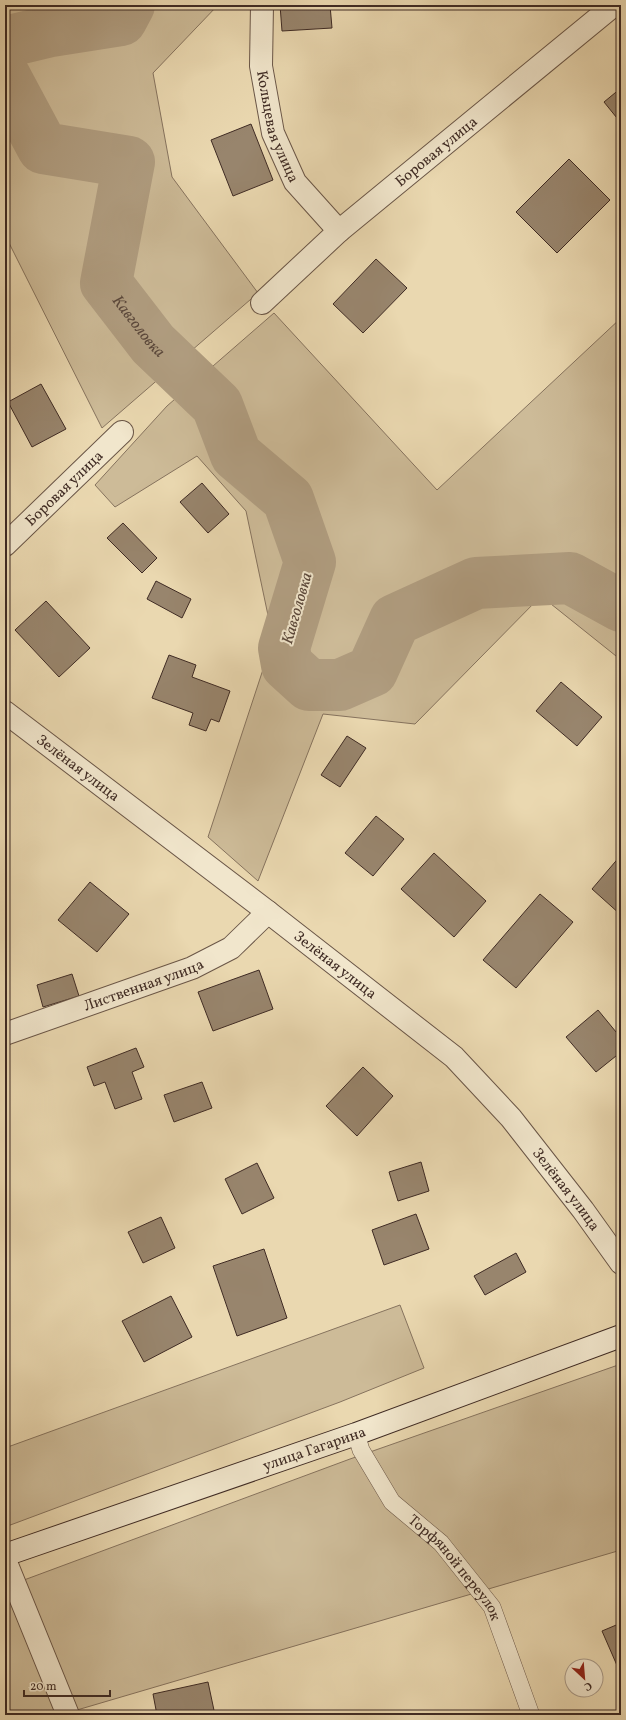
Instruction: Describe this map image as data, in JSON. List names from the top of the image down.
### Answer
{
  "streets": {
    "street": [
      "Кольцевая улица",
      "Боровая улица",
      "Зелёная улица",
      "Лиственная улица",
      "улица Гагарина"
    ],
    "lane": ["Торфяной переулок"]
  },
  "crossings": [
    ["Кольцевая улица", "Боровая улица"],
    ["Зелёная улица", "Лиственная улица"],
    ["улица Гагарина", "Торфяной переулок"]
  ],
  "water": ["Кавголовка"],
  "scale_bar": "20 m",
  "north": "bottom right"
}
